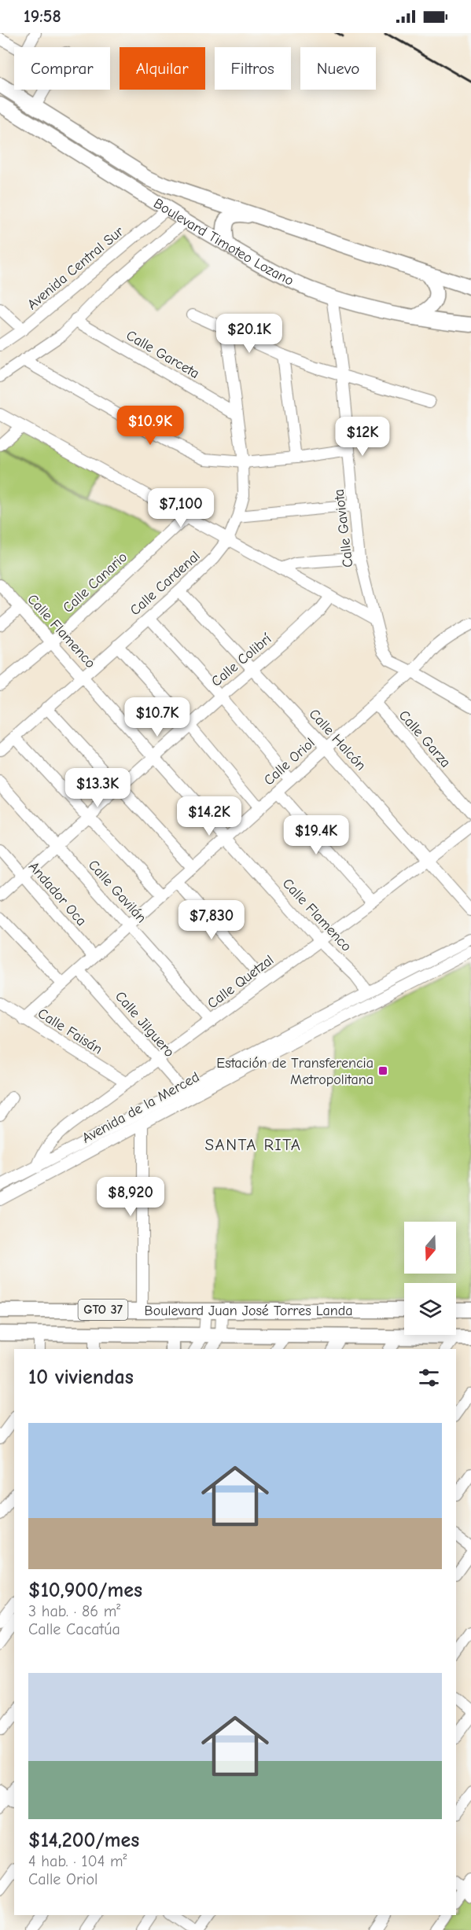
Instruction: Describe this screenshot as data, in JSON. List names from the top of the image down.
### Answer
{
  "streets": {
    "main road": ["Boulevard Timoteo Lozano", "GTO 37", "Boulevard Juan José Torres Landa"],
    "street": [
      "Avenida Central Sur",
      "Calle Garceta",
      "Calle Gaviota",
      "Calle Canario",
      "Calle Cardenal",
      "Calle Flamenco",
      "Calle Colibrí",
      "Calle Garza",
      "Calle Halcón",
      "Calle Oriol",
      "Calle Gavilán",
      "Andador Oca",
      "Calle Quetzal",
      "Calle Jilguero",
      "Calle Faisán",
      "Avenida de la Merced"
    ]
  },
  "crossings": [
    ["Boulevard Timoteo Lozano", "Avenida Central Sur"],
    ["Boulevard Timoteo Lozano", "Calle Gaviota"],
    ["Calle Garceta", "Calle Cardenal"],
    ["Calle Gaviota", "Calle Oriol"],
    ["Calle Canario", "Calle Flamenco"],
    ["Calle Cardenal", "Calle Flamenco"],
    ["Calle Cardenal", "Calle Halcón"],
    ["Calle Flamenco", "Calle Colibrí"],
    ["Calle Flamenco", "Calle Oriol"],
    ["Calle Flamenco", "Calle Quetzal"],
    ["Calle Flamenco", "Avenida de la Merced"],
    ["Calle Colibrí", "Calle Halcón"],
    ["Calle Colibrí", "Calle Gavilán"],
    ["Calle Colibrí", "Andador Oca"],
    ["Calle Garza", "Calle Oriol"],
    ["Calle Halcón", "Calle Oriol"],
    ["Calle Halcón", "Calle Quetzal"],
    ["Calle Oriol", "Calle Gavilán"],
    ["Calle Oriol", "Andador Oca"],
    ["Calle Oriol", "Calle Jilguero"],
    ["Calle Oriol", "Calle Faisán"],
    ["Calle Gavilán", "Calle Quetzal"],
    ["Calle Quetzal", "Calle Jilguero"],
    ["Calle Quetzal", "Calle Faisán"],
    ["Calle Quetzal", "Avenida de la Merced"],
    ["Calle Jilguero", "Avenida de la Merced"]
  ],
  "districts": ["SANTA RITA"],
  "places": {
    "transit": ["Estación de Transferencia Metropolitana"]
  },
  "north": "bottom",
  "page": {
    "status": "19:58",
    "chip": [
      "Comprar",
      "Alquilar",
      "Filtros",
      "Nuevo"
    ],
    "price": [
      "$20.1K",
      "$10.9K",
      "$12K",
      "$7,100",
      "$10.7K",
      "$13.3K",
      "$14.2K",
      "$19.4K",
      "$7,830",
      "$8,920"
    ],
    "heading": "10 viviendas",
    "list": [
      {
        "name": "$10,900/mes",
        "note": "3 hab. · 86 m² · Calle Cacatúa"
      },
      {
        "name": "$14,200/mes",
        "note": "4 hab. · 104 m² · Calle Oriol"
      }
    ]
  }
}
